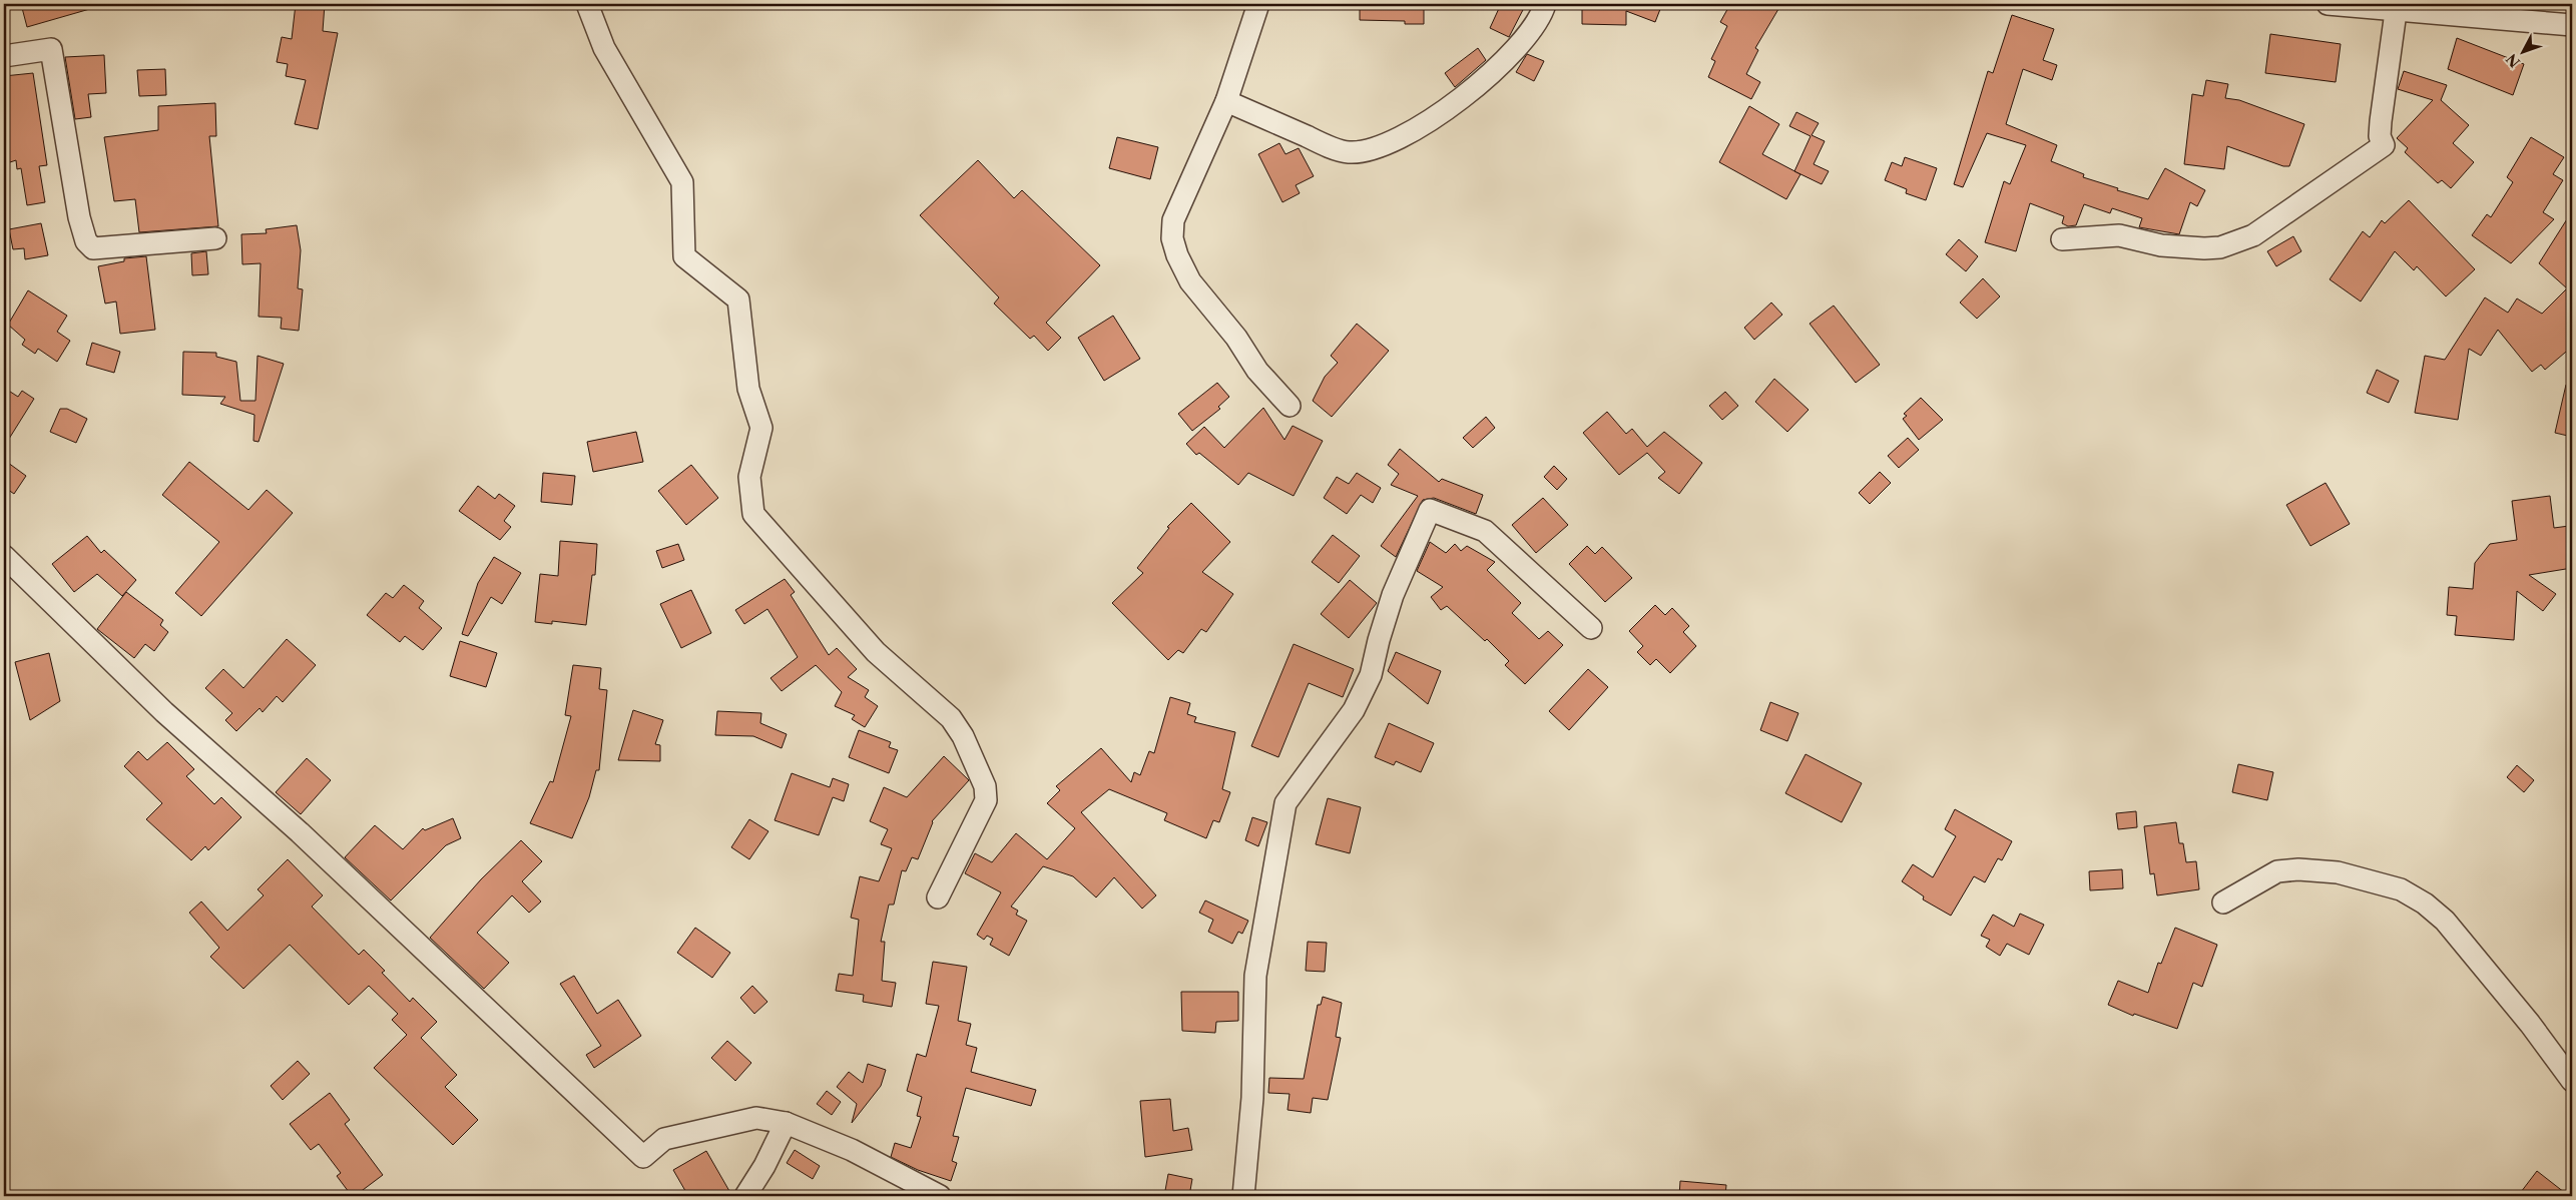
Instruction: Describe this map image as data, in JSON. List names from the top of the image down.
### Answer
{
  "north": "bottom left"
}
